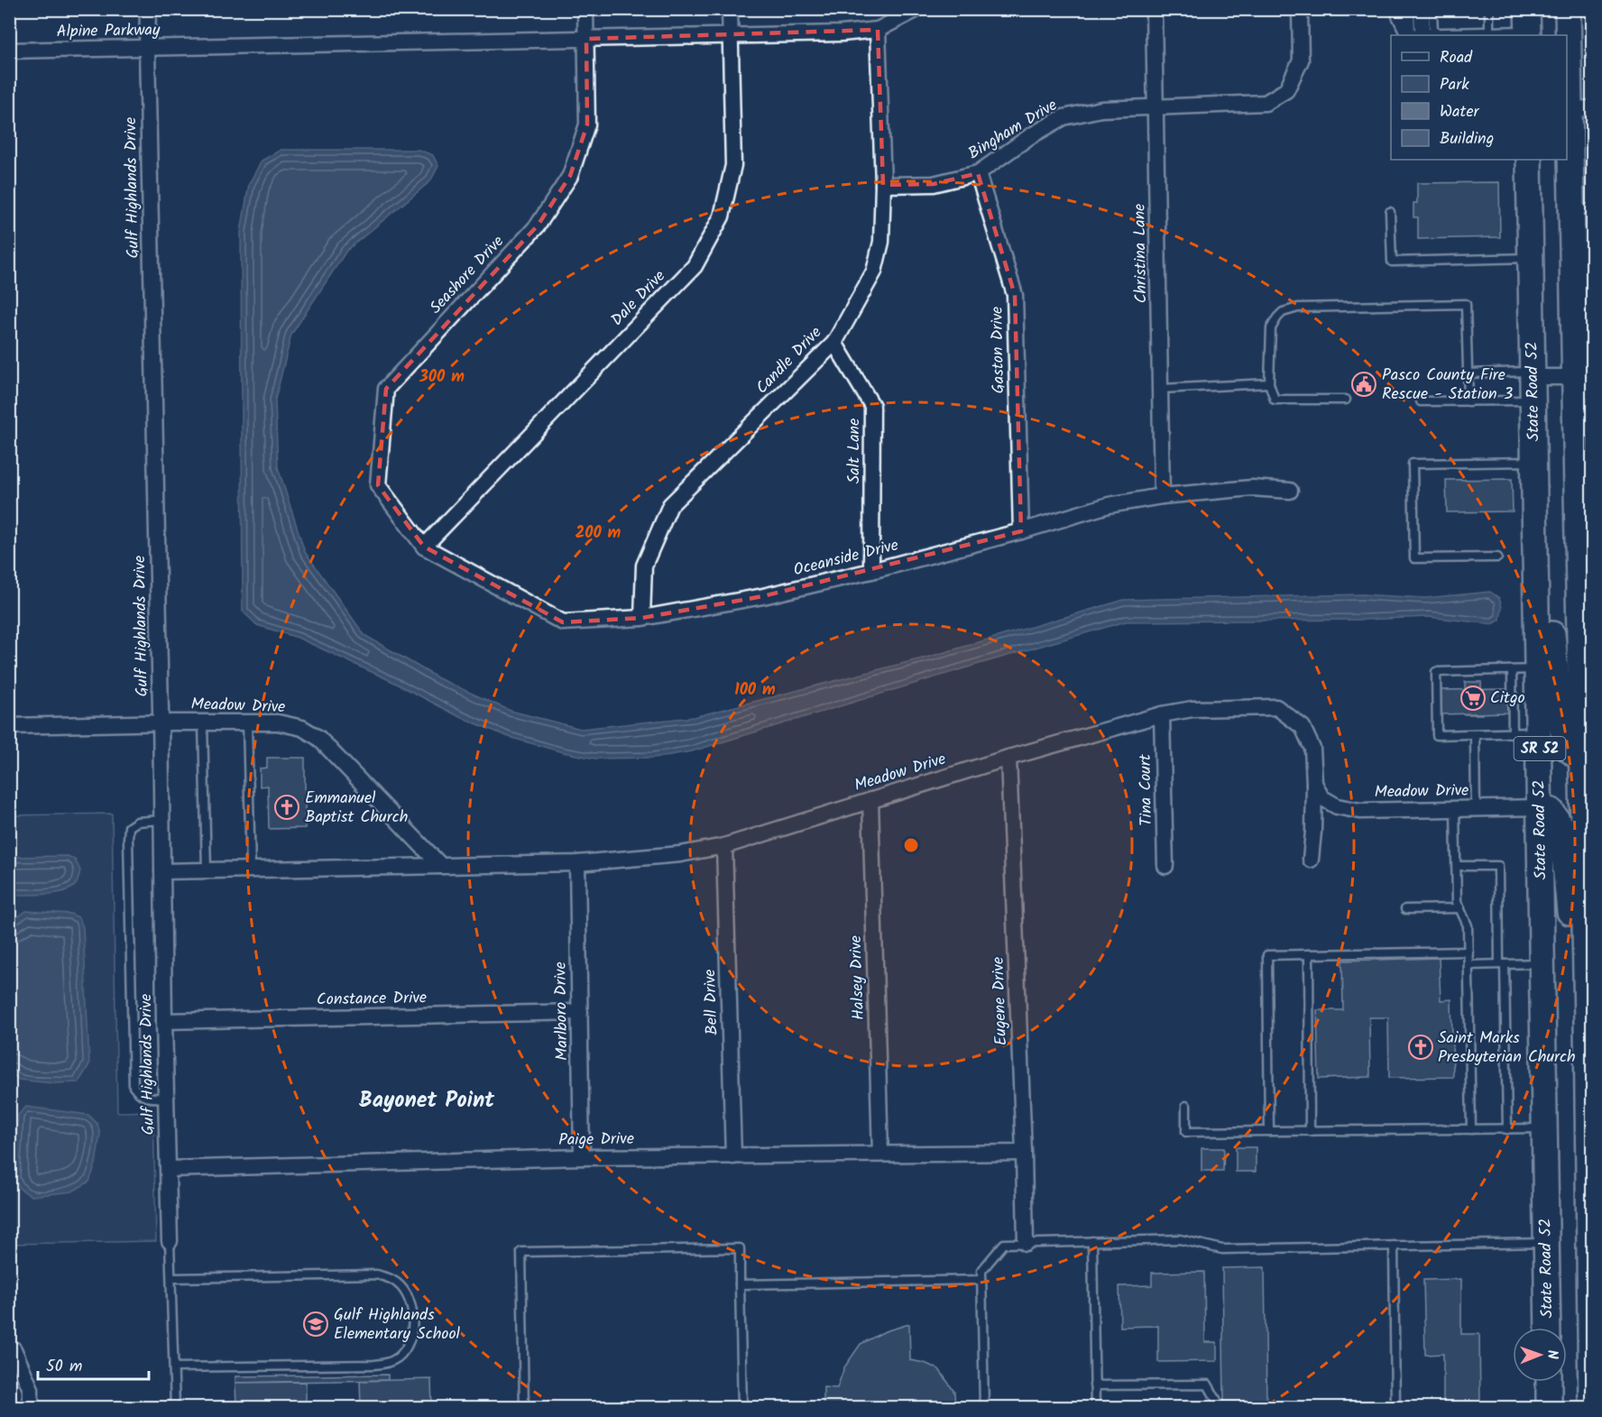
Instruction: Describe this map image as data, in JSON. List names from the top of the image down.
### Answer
{
  "streets": {
    "main road": ["State Road 52", "SR 52"],
    "street": [
      "Alpine Parkway",
      "Bingham Drive",
      "Gulf Highlands Drive",
      "Christina Lane",
      "Seashore Drive",
      "Dale Drive",
      "Gaston Drive",
      "Candle Drive",
      "Salt Lane",
      "Oceanside Drive",
      "Meadow Drive",
      "Tina Court",
      "Halsey Drive",
      "Constance Drive",
      "Eugene Drive",
      "Bell Drive",
      "Marlboro Drive",
      "Paige Drive"
    ]
  },
  "crossings": [
    ["Alpine Parkway", "Gulf Highlands Drive"],
    ["Alpine Parkway", "Seashore Drive"],
    ["Alpine Parkway", "Dale Drive"],
    ["Alpine Parkway", "Candle Drive"],
    ["Bingham Drive", "Christina Lane"],
    ["Bingham Drive", "Gaston Drive"],
    ["Bingham Drive", "Candle Drive"],
    ["Gulf Highlands Drive", "Meadow Drive"],
    ["Gulf Highlands Drive", "Constance Drive"],
    ["Gulf Highlands Drive", "Paige Drive"],
    ["Christina Lane", "Oceanside Drive"],
    ["Seashore Drive", "Dale Drive"],
    ["Seashore Drive", "Oceanside Drive"],
    ["Dale Drive", "Oceanside Drive"],
    ["Gaston Drive", "Oceanside Drive"],
    ["Candle Drive", "Salt Lane"],
    ["Candle Drive", "Oceanside Drive"],
    ["State Road 52", "Meadow Drive"],
    ["Salt Lane", "Oceanside Drive"],
    ["Meadow Drive", "Tina Court"],
    ["Meadow Drive", "Halsey Drive"],
    ["Meadow Drive", "Eugene Drive"],
    ["Meadow Drive", "Bell Drive"],
    ["Meadow Drive", "Marlboro Drive"],
    ["Halsey Drive", "Paige Drive"],
    ["Constance Drive", "Marlboro Drive"],
    ["Eugene Drive", "Paige Drive"],
    ["Bell Drive", "Paige Drive"],
    ["Marlboro Drive", "Paige Drive"]
  ],
  "districts": ["Bayonet Point"],
  "places": {
    "public building": ["Pasco County Fire Rescue - Station 3"],
    "supermarket": ["Citgo"],
    "church": ["Emmanuel Baptist Church", "Saint Marks Presbyterian Church"],
    "school or university": ["Gulf Highlands Elementary School"]
  },
  "legend": [
    "Road",
    "Park",
    "Water",
    "Building"
  ],
  "scale_bar": "50 m",
  "north": "right",
  "rings": ["300 m", "200 m", "100 m"]
}
